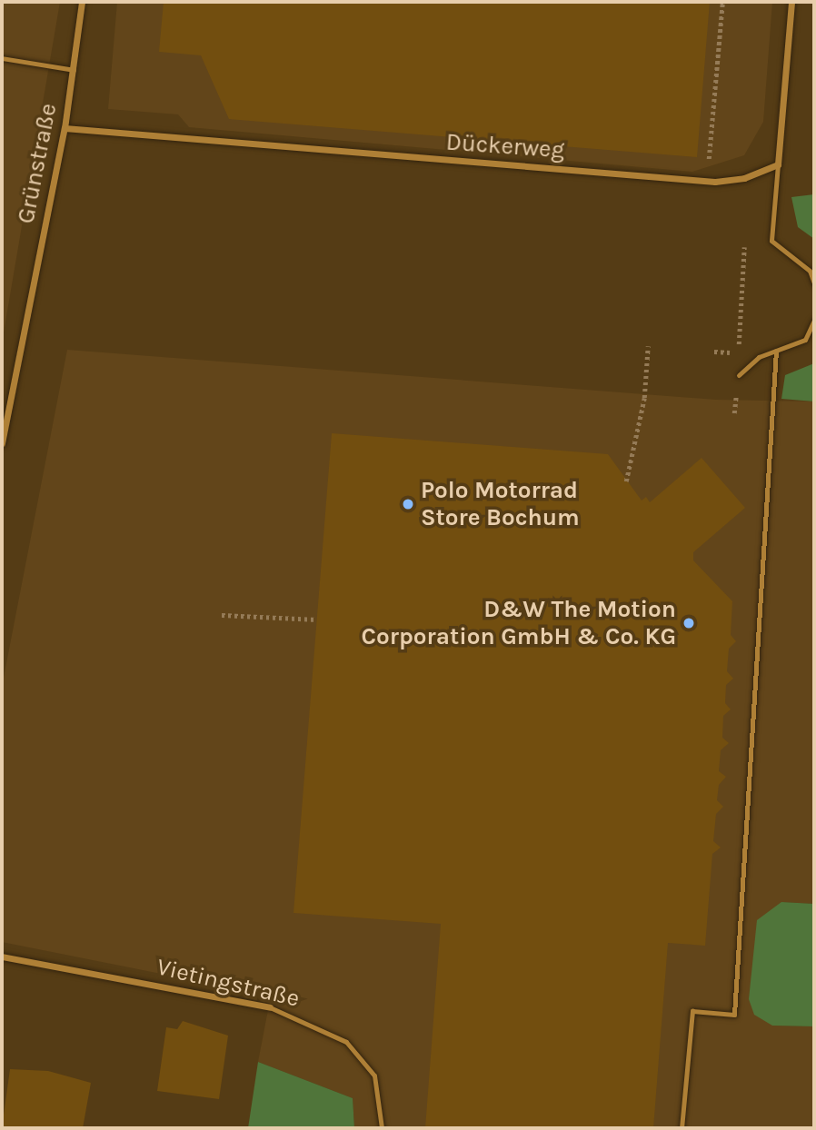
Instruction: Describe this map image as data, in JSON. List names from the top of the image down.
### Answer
{
  "streets": {
    "street": ["Dückerweg", "Grünstraße", "Vietingstraße"]
  },
  "crossings": [
    ["Dückerweg", "Grünstraße"]
  ],
  "places": ["Polo Motorrad Store Bochum", "D&W The Motion Corporation GmbH & Co. KG"]
}
